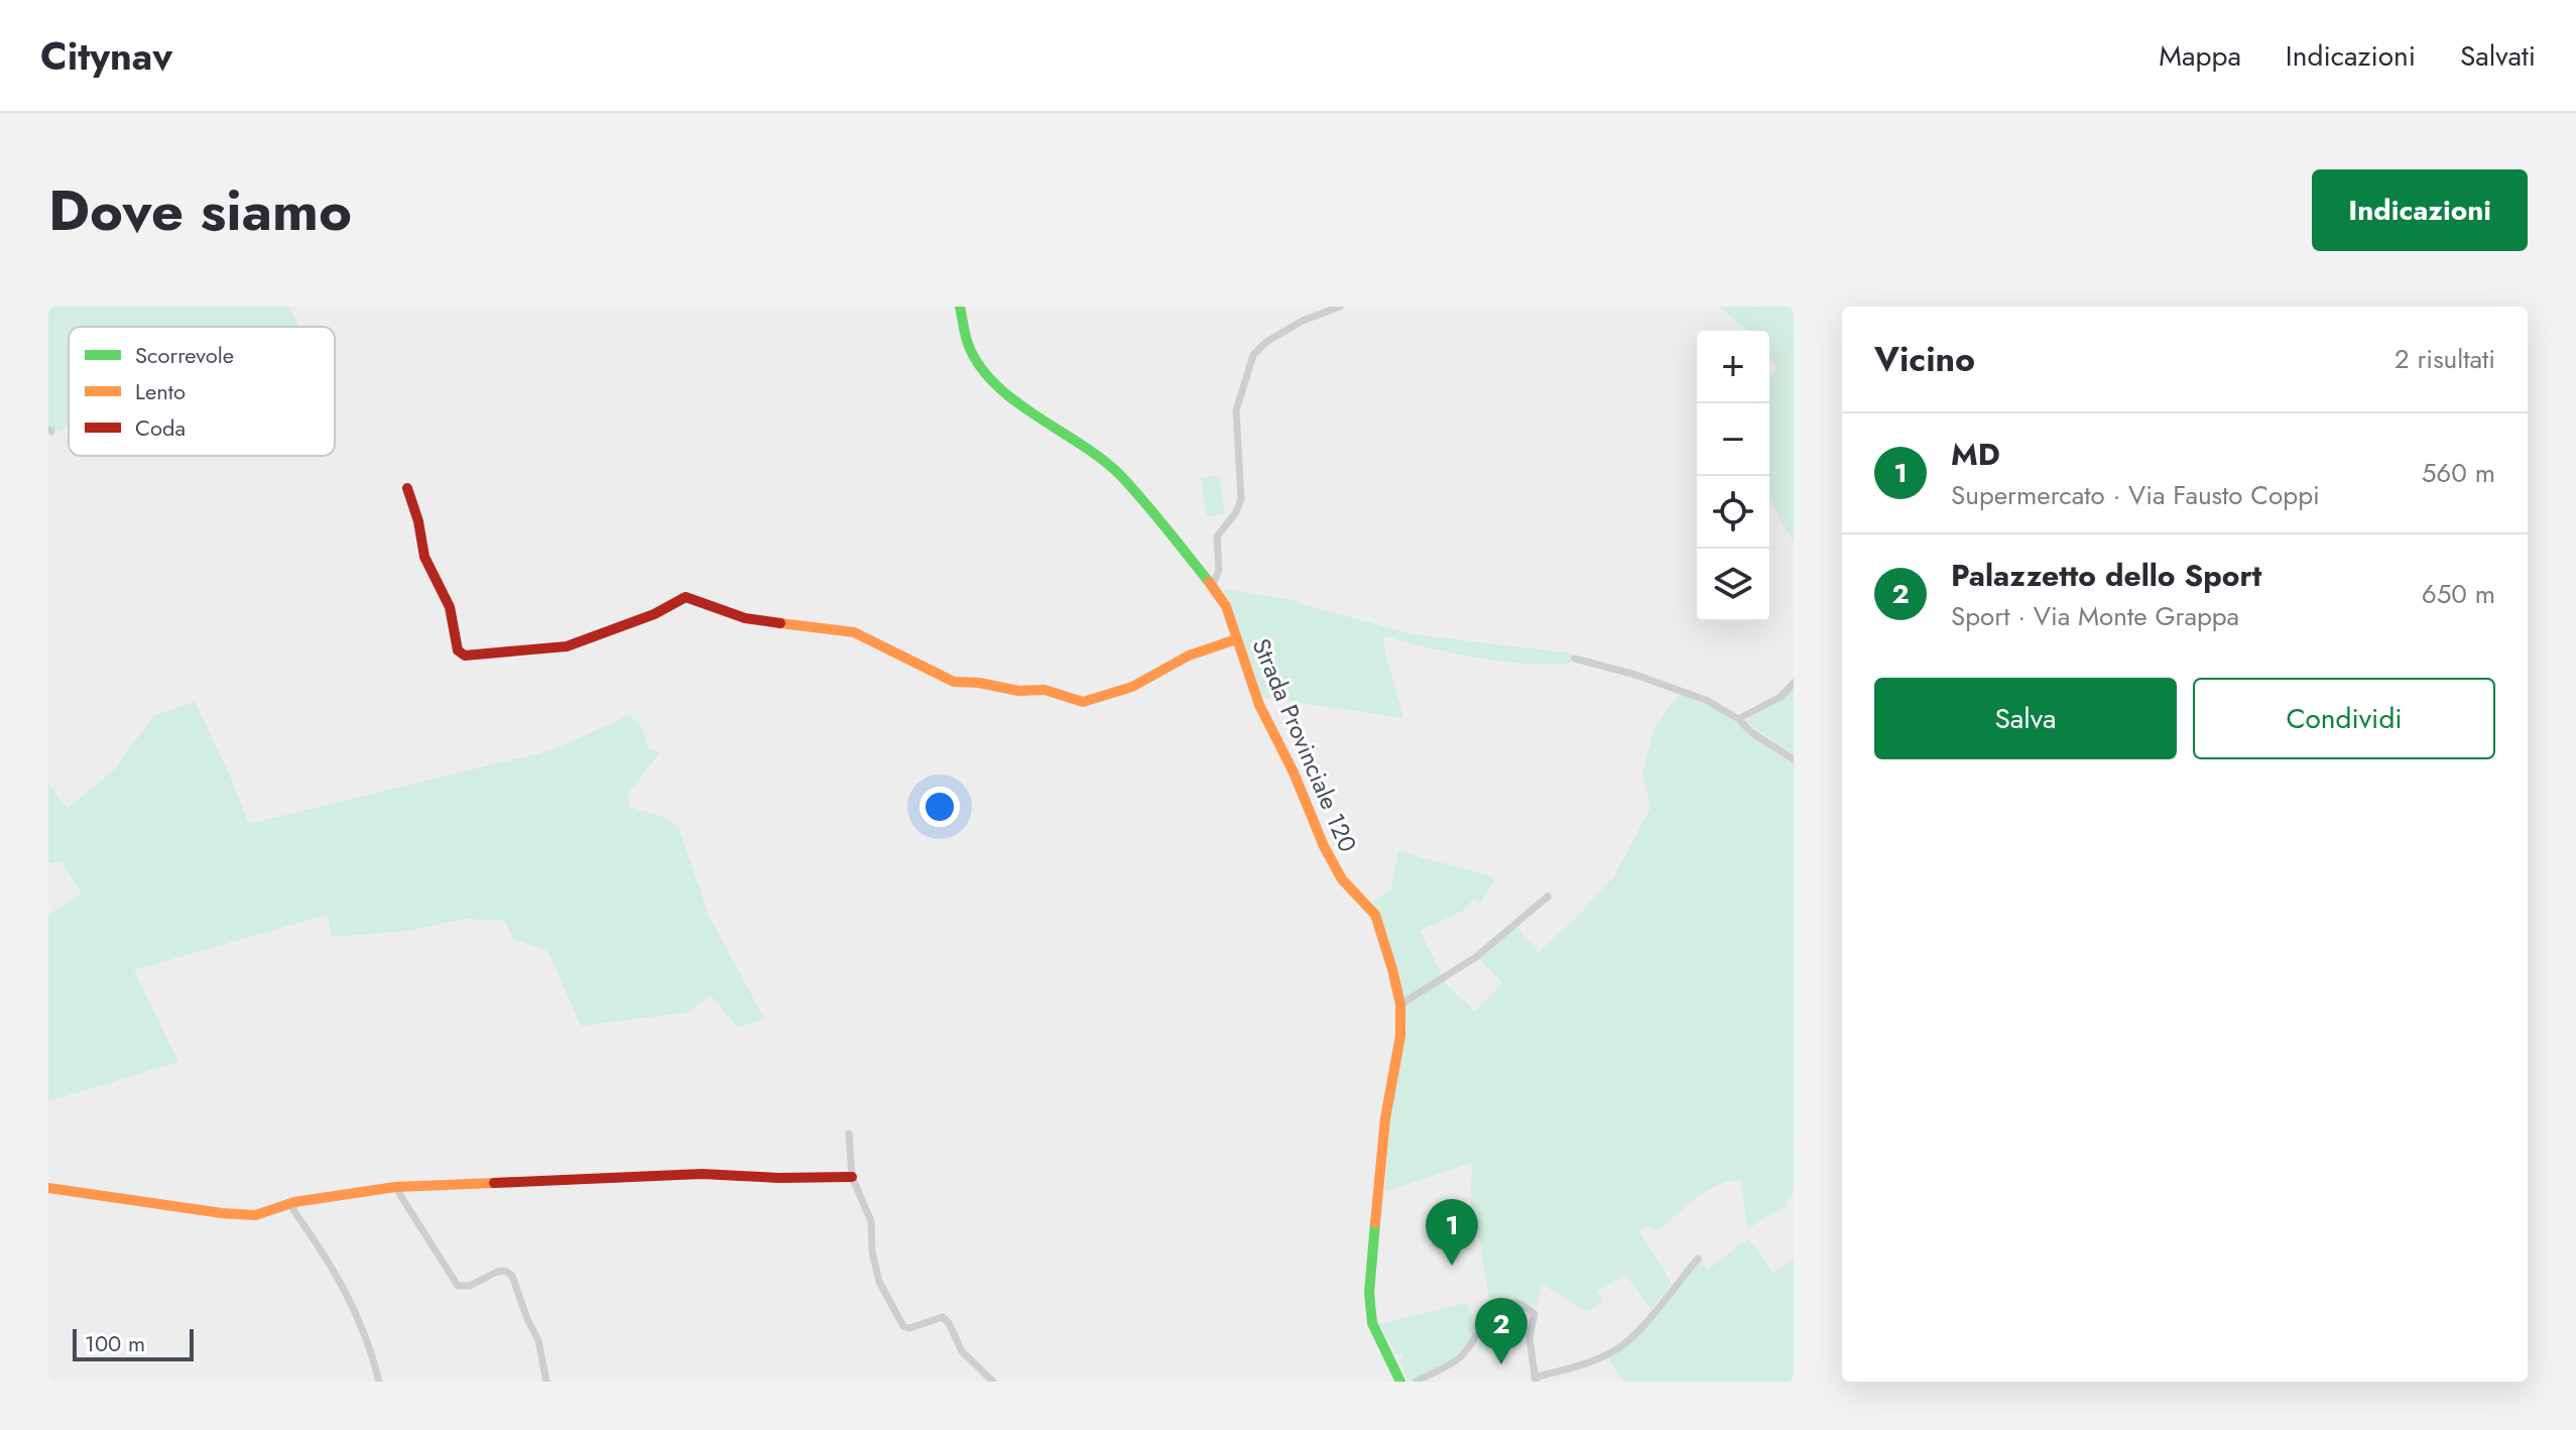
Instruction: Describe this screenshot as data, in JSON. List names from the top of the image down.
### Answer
{
  "streets": {
    "street": ["Strada Provinciale 120"]
  },
  "legend": ["Scorrevole", "Lento", "Coda"],
  "scale_bar": "100 m",
  "page": {
    "header": "Citynav",
    "nav": ["Mappa", "Indicazioni", "Salvati"],
    "title": "Dove siamo",
    "buttons": [
      "Indicazioni",
      ["Salva", "Condividi"]
    ],
    "heading": ["Vicino", "2 risultati"],
    "map_buttons": ["+", "−"],
    "list": [
      {
        "mark": "1",
        "name": "MD",
        "note": "Supermercato · Via Fausto Coppi",
        "value": "560 m"
      },
      {
        "mark": "2",
        "name": "Palazzetto dello Sport",
        "note": "Sport · Via Monte Grappa",
        "value": "650 m"
      }
    ],
    "pins": ["1", "2"],
    "scale": "100 m"
  }
}
